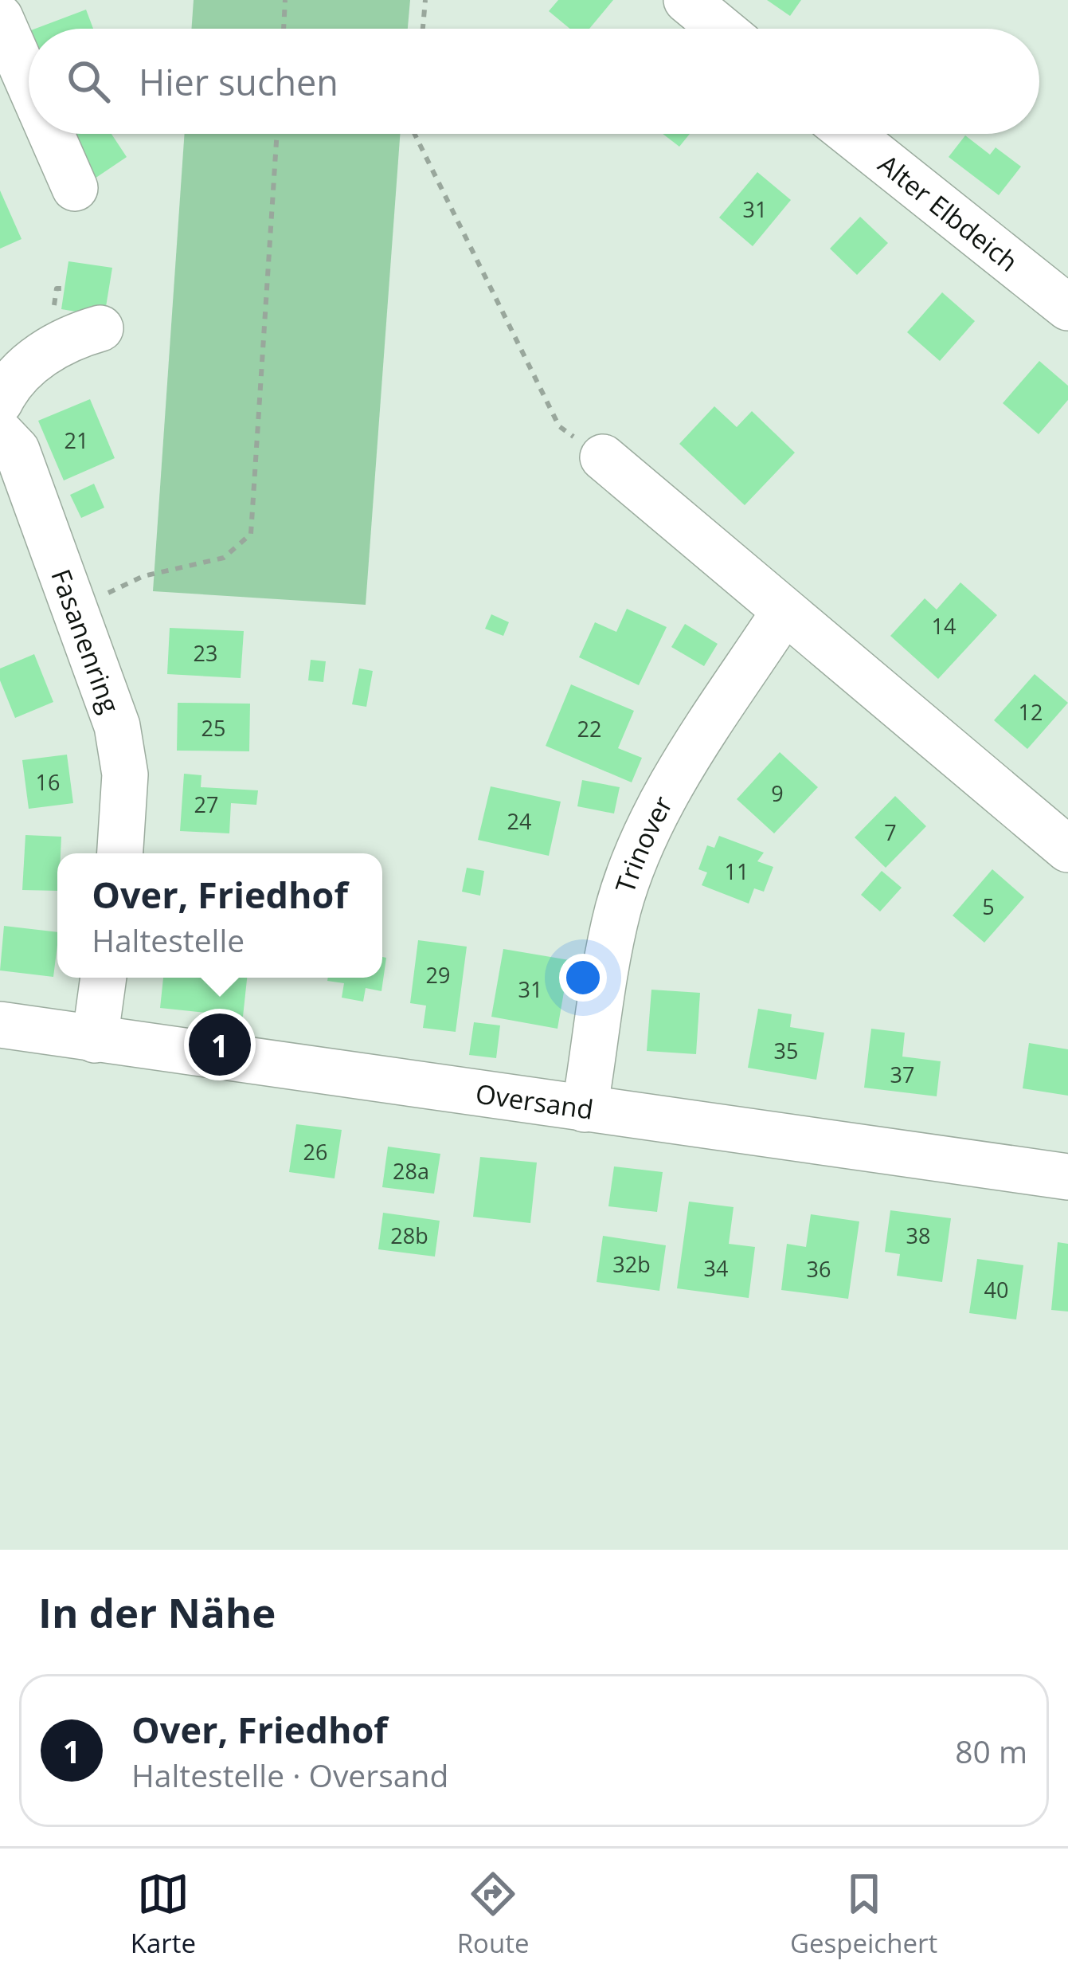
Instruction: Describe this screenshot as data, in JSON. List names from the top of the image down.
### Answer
{
  "streets": {
    "street": [
      "Alter Elbdeich",
      "Fasanenring",
      "Trinover",
      "Oversand"
    ]
  },
  "crossings": [
    ["Trinover", "Oversand"]
  ],
  "house_numbers": [
    "31",
    "21",
    "14",
    "23",
    "12",
    "25",
    "22",
    "16",
    "9",
    "27",
    "24",
    "7",
    "11",
    "5",
    "29",
    "31",
    "35",
    "37",
    "26",
    "28a",
    "28b",
    "38",
    "32b",
    "34",
    "36",
    "40"
  ],
  "page": {
    "search": "Hier suchen",
    "popup": ["Over, Friedhof", "Haltestelle"],
    "pins": "1",
    "heading": "In der Nähe",
    "list": [
      {
        "mark": "1",
        "name": "Over, Friedhof",
        "note": "Haltestelle · Oversand",
        "value": "80 m"
      }
    ],
    "nav": ["Karte", "Route", "Gespeichert"]
  }
}
